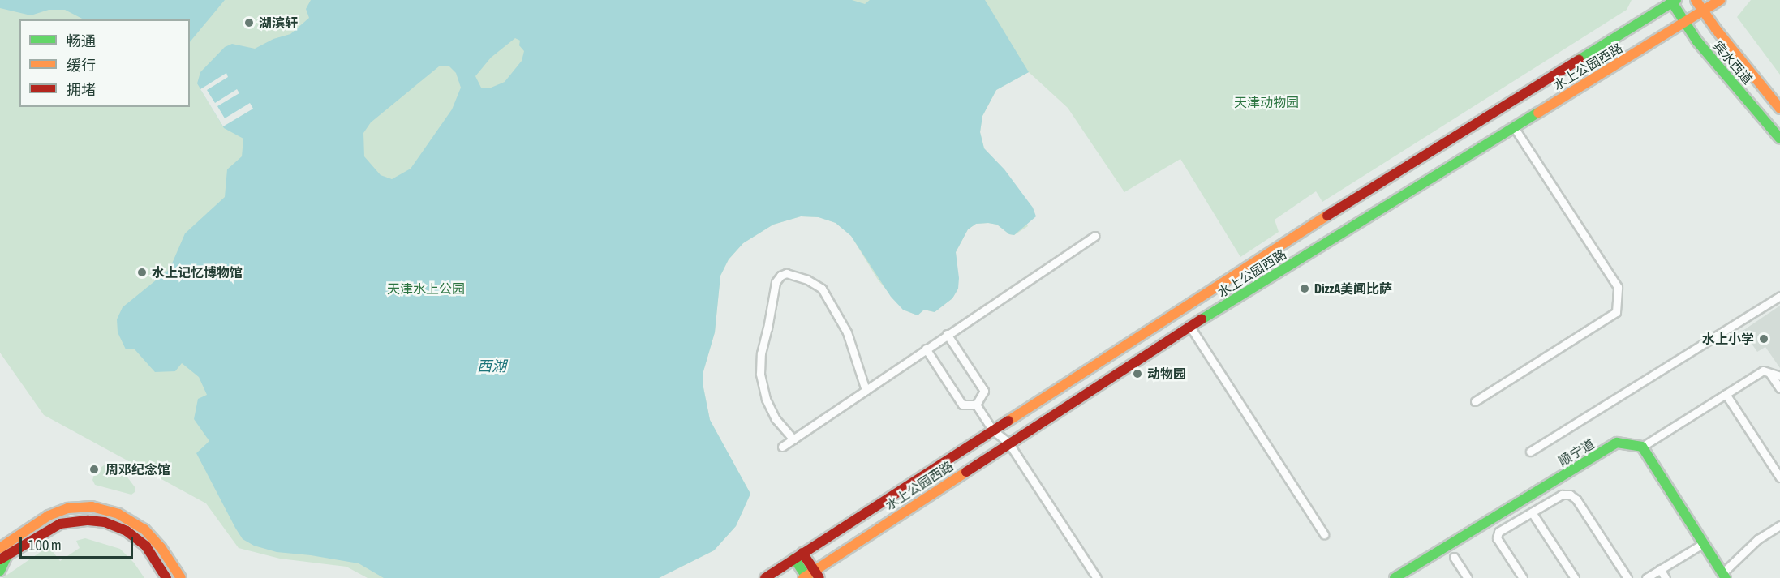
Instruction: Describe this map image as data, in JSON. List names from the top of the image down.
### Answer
{
  "streets": {
    "main road": ["宾水西道", "水上公园西路", "顺宁道"]
  },
  "crossings": [
    ["宾水西道", "水上公园西路"]
  ],
  "water": ["西湖"],
  "parks": ["天津动物园", "天津水上公园"],
  "places": [
    "湖滨轩",
    "水上记忆博物馆",
    "DizzA美闻比萨",
    "水上小学",
    "动物园",
    "周邓纪念馆"
  ],
  "legend": ["畅通", "缓行", "拥堵"],
  "scale_bar": "100 m"
}
